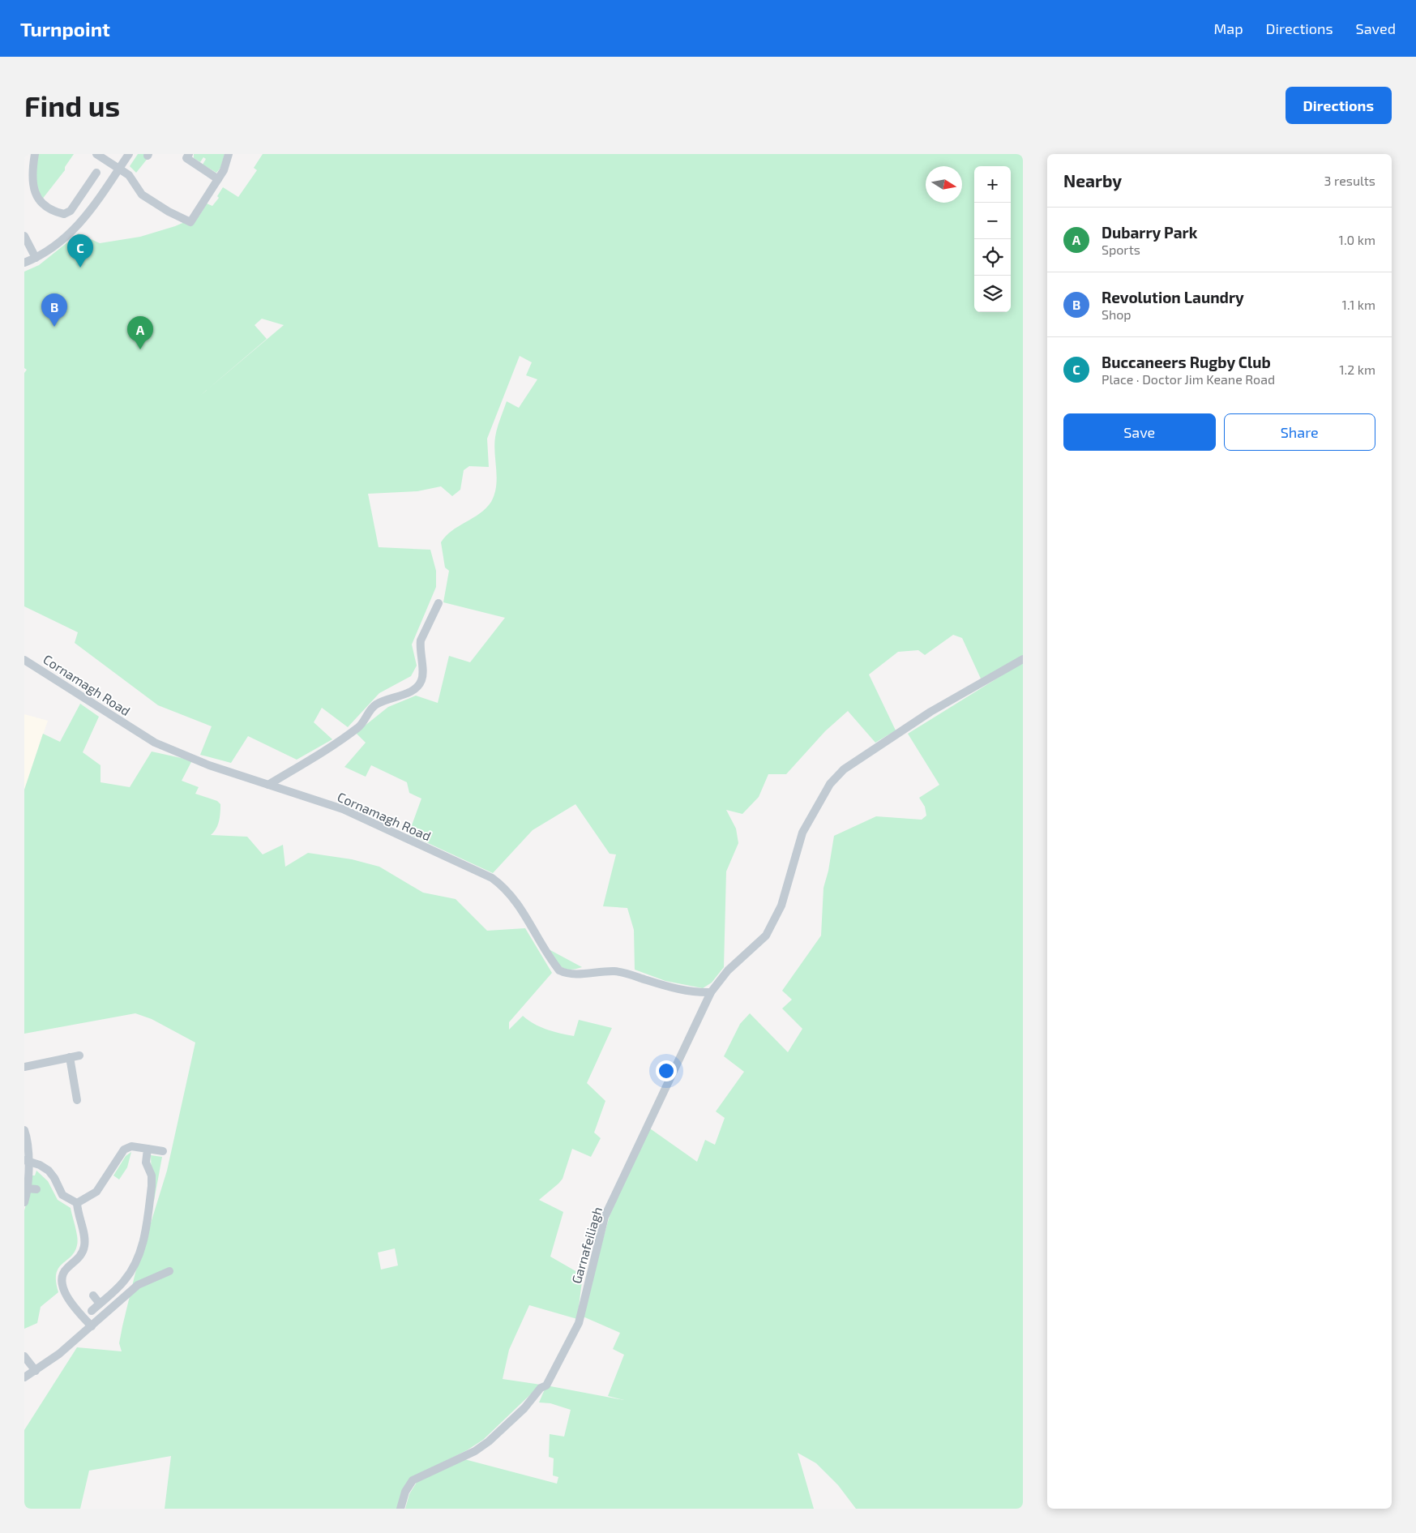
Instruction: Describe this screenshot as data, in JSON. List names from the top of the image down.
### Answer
{
  "streets": {
    "street": ["Cornamagh Road", "Garnafeiliagh"]
  },
  "crossings": [
    ["Cornamagh Road", "Garnafeiliagh"]
  ],
  "north": "right",
  "page": {
    "header": "Turnpoint",
    "nav": ["Map", "Directions", "Saved"],
    "buttons": [
      "Directions",
      ["Save", "Share"]
    ],
    "title": "Find us",
    "heading": ["Nearby", "3 results"],
    "map_buttons": ["+", "−"],
    "list": [
      {
        "mark": "A",
        "name": "Dubarry Park",
        "note": "Sports",
        "value": "1.0 km"
      },
      {
        "mark": "B",
        "name": "Revolution Laundry",
        "note": "Shop",
        "value": "1.1 km"
      },
      {
        "mark": "C",
        "name": "Buccaneers Rugby Club",
        "note": "Place · Doctor Jim Keane Road",
        "value": "1.2 km"
      }
    ],
    "pins": ["C", "B", "A"]
  }
}
